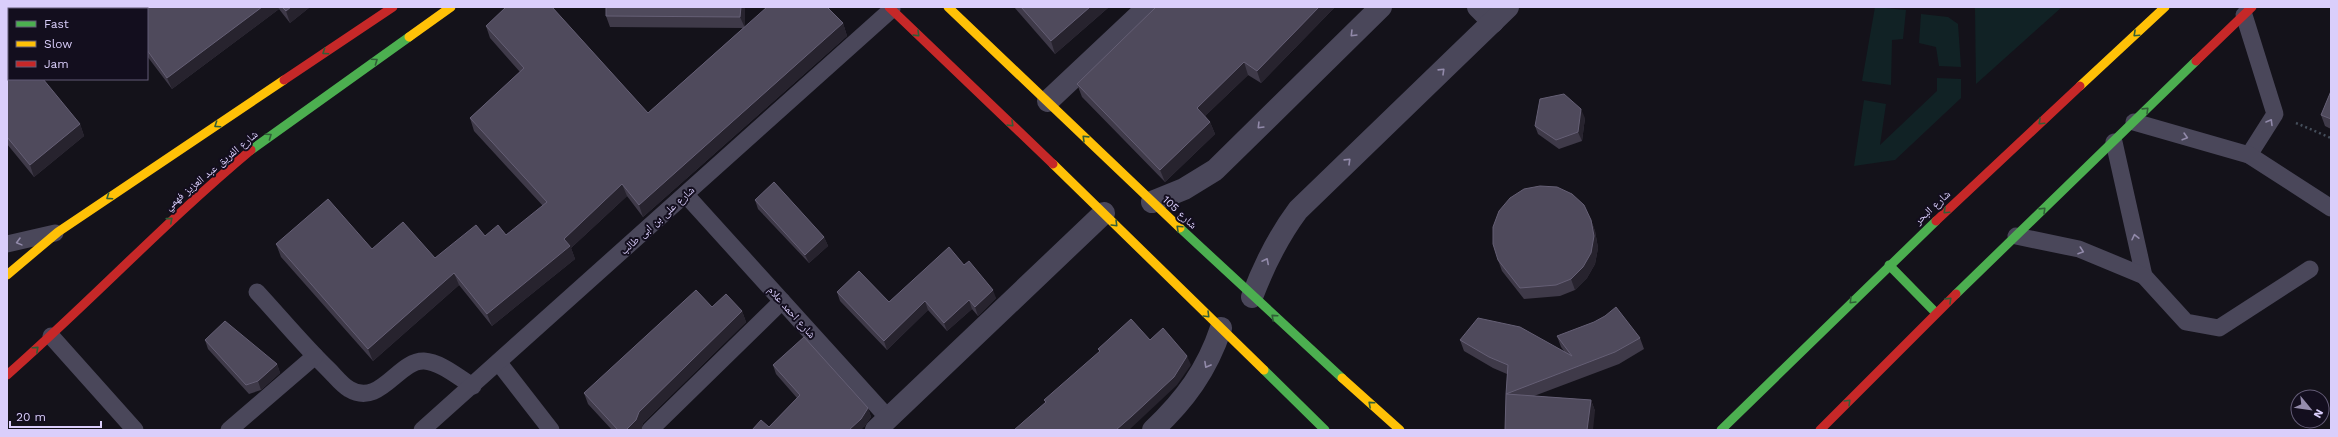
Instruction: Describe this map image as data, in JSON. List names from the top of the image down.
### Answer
{
  "streets": {
    "main road": ["شارع الفريق عبد العزيز فهمي", "شارع البحر", "شارع 105"],
    "lane": ["شارع على بن ابى طالب", "شارع احمد علام"]
  },
  "crossings": [
    ["شارع على بن ابى طالب", "شارع احمد علام"]
  ],
  "legend": ["Fast", "Slow", "Jam"],
  "scale_bar": "20 m",
  "north": "bottom right"
}
